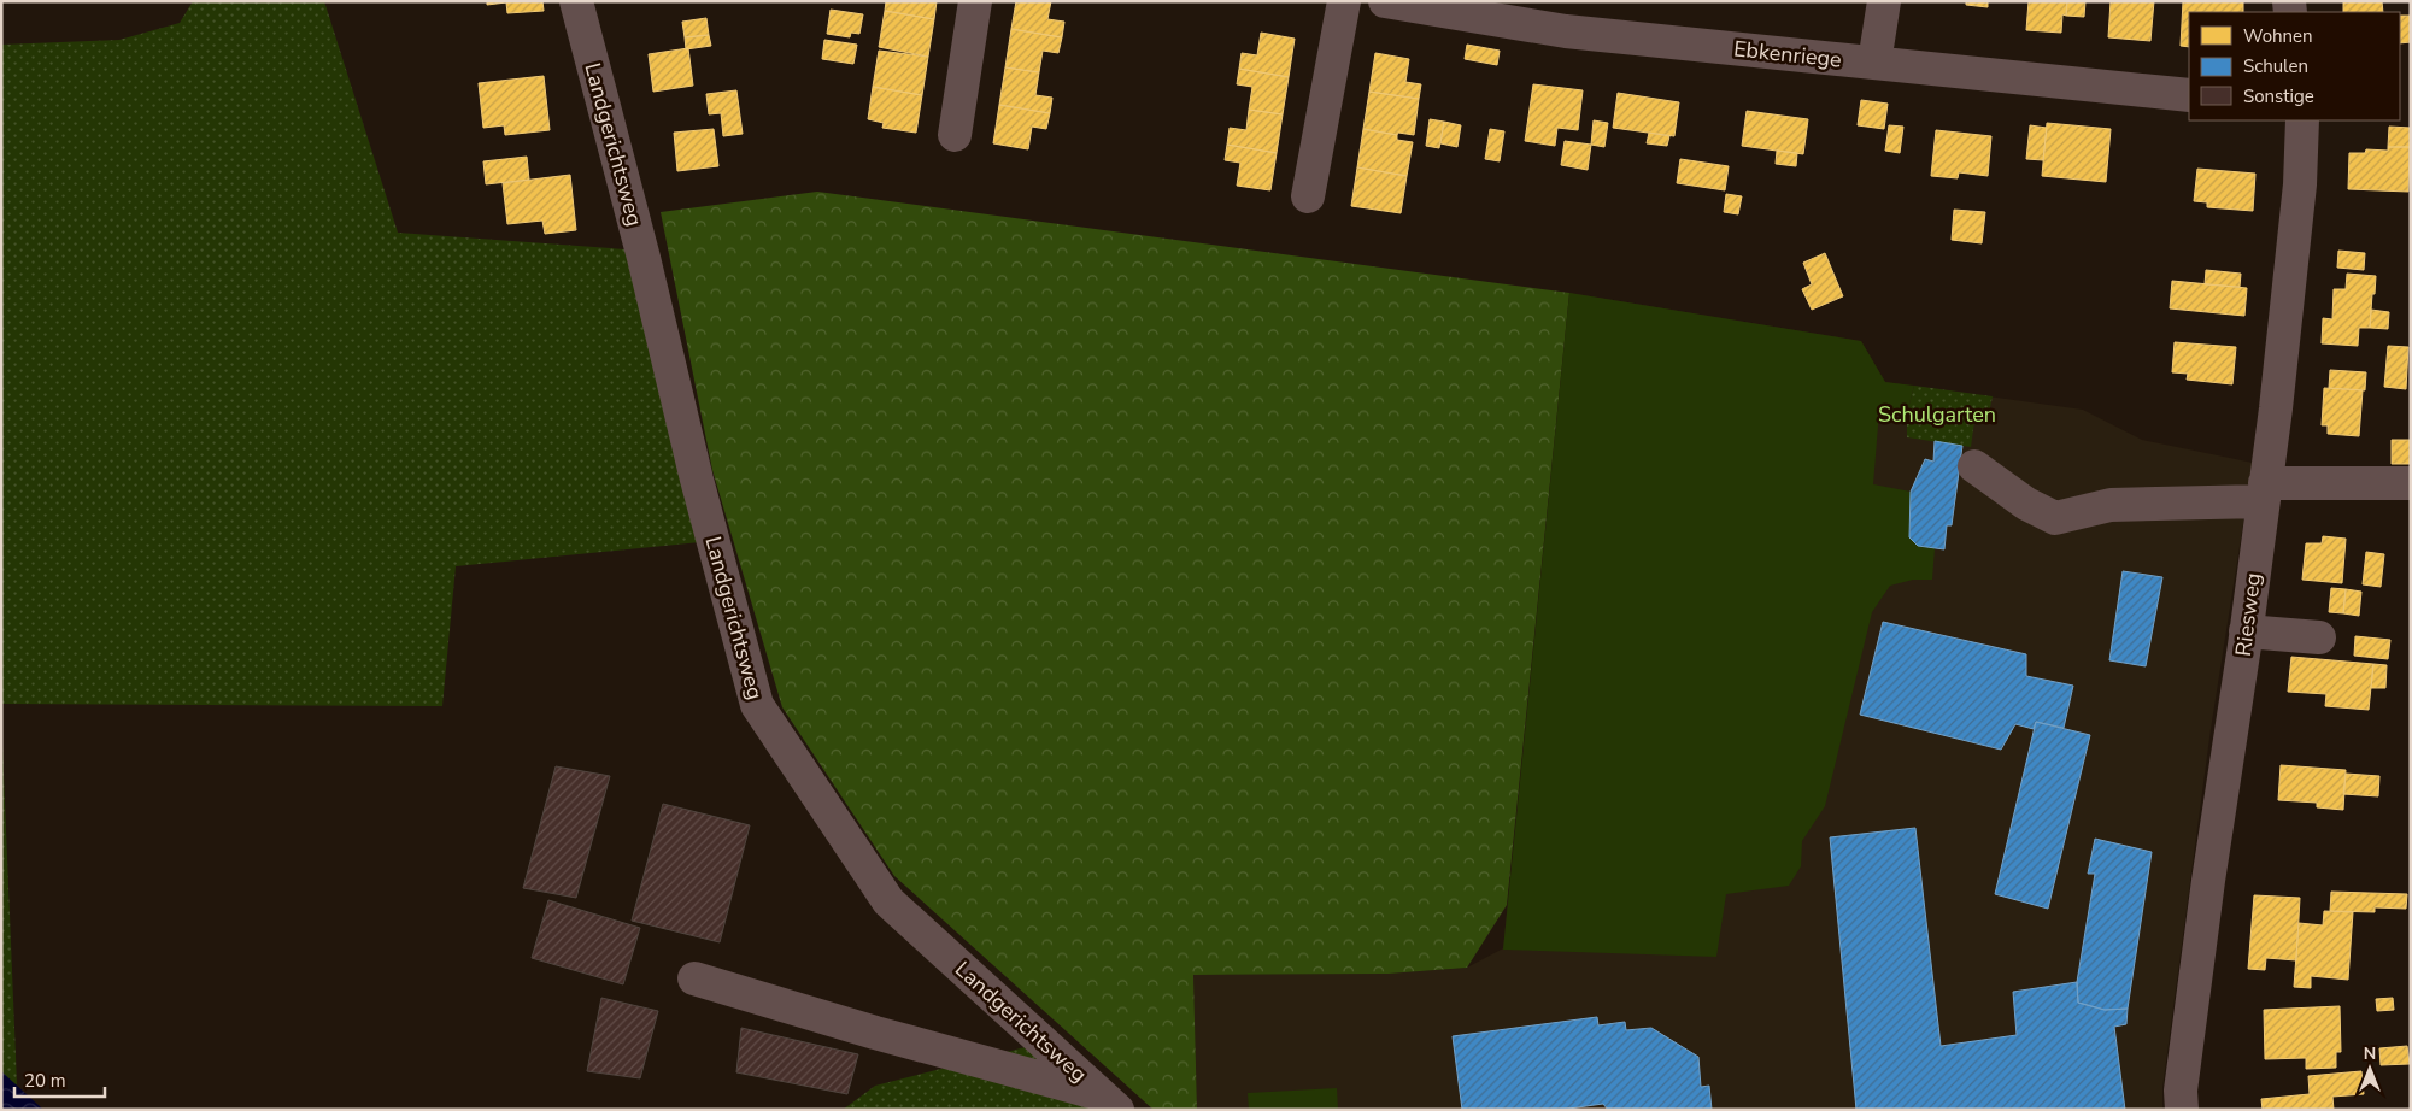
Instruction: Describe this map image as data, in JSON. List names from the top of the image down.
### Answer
{
  "streets": {
    "street": ["Ebkenriege", "Landgerichtsweg", "Riesweg"]
  },
  "parks": ["Schulgarten"],
  "legend": ["Wohnen", "Schulen", "Sonstige"],
  "scale_bar": "20 m",
  "north": "top"
}
